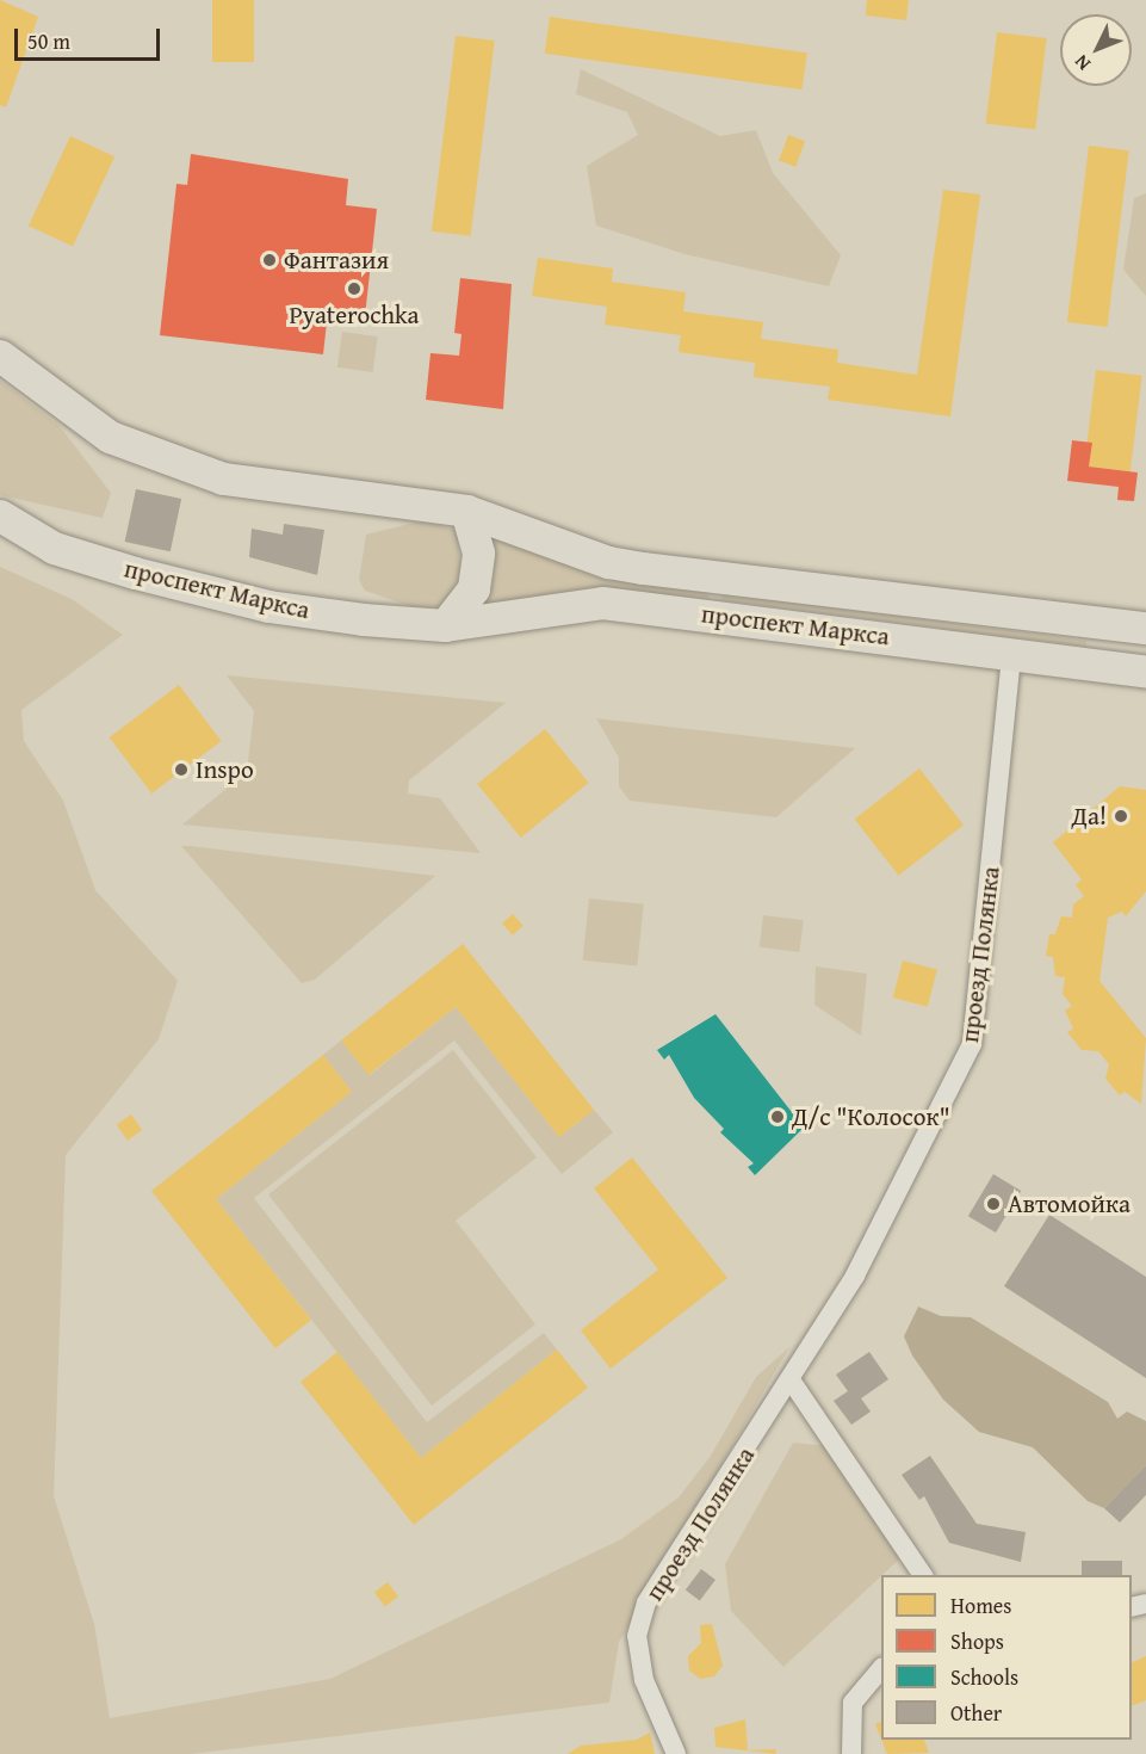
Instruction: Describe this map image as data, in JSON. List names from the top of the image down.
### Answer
{
  "streets": {
    "main road": ["проспект Маркса"],
    "street": ["проезд Полянка"]
  },
  "crossings": [
    ["проспект Маркса", "проезд Полянка"]
  ],
  "places": [
    "Фантазия",
    "Pyaterochka",
    "Inspo",
    "Да!",
    "Д/с \"Колосок\"",
    "Автомойка"
  ],
  "legend": [
    "Homes",
    "Shops",
    "Schools",
    "Other"
  ],
  "scale_bar": "50 m",
  "north": "bottom left"
}
